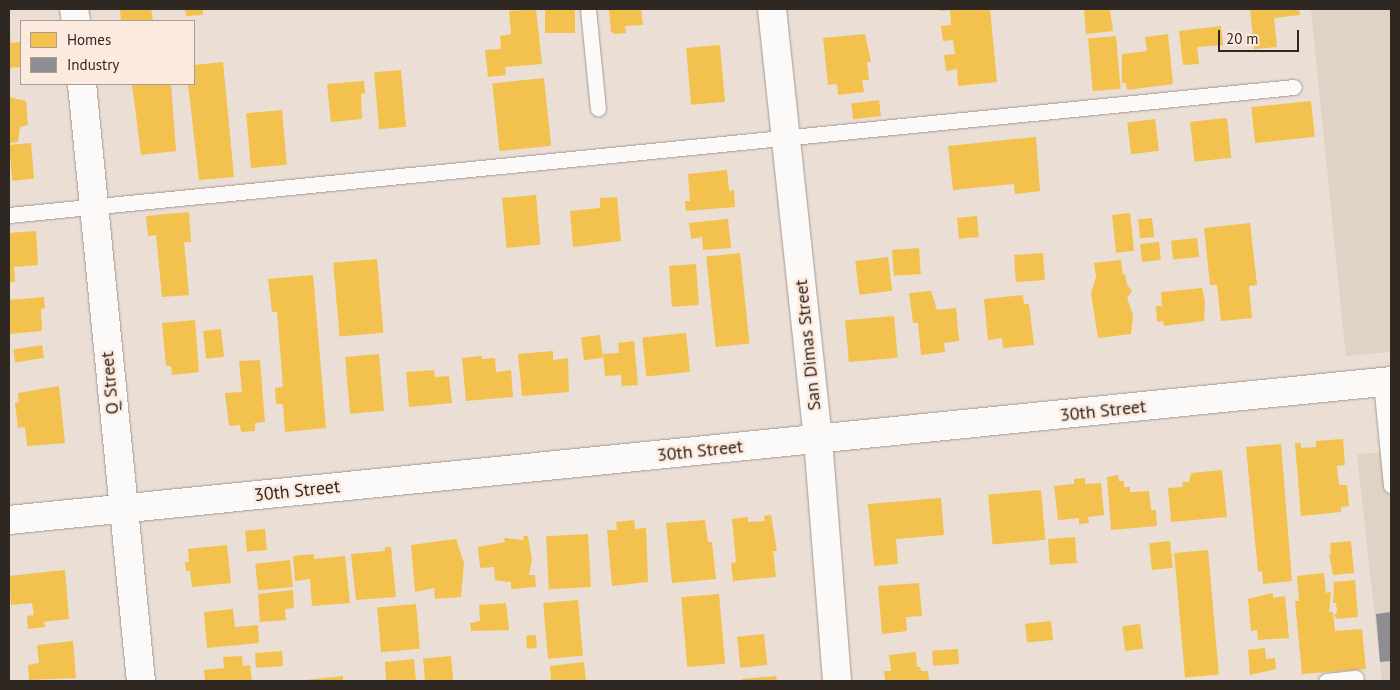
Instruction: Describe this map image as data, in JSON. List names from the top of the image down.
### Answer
{
  "streets": {
    "street": ["San Dimas Street", "Q Street", "30th Street"]
  },
  "crossings": [
    ["San Dimas Street", "30th Street"],
    ["Q Street", "30th Street"]
  ],
  "legend": ["Homes", "Industry"],
  "scale_bar": "20 m"
}
